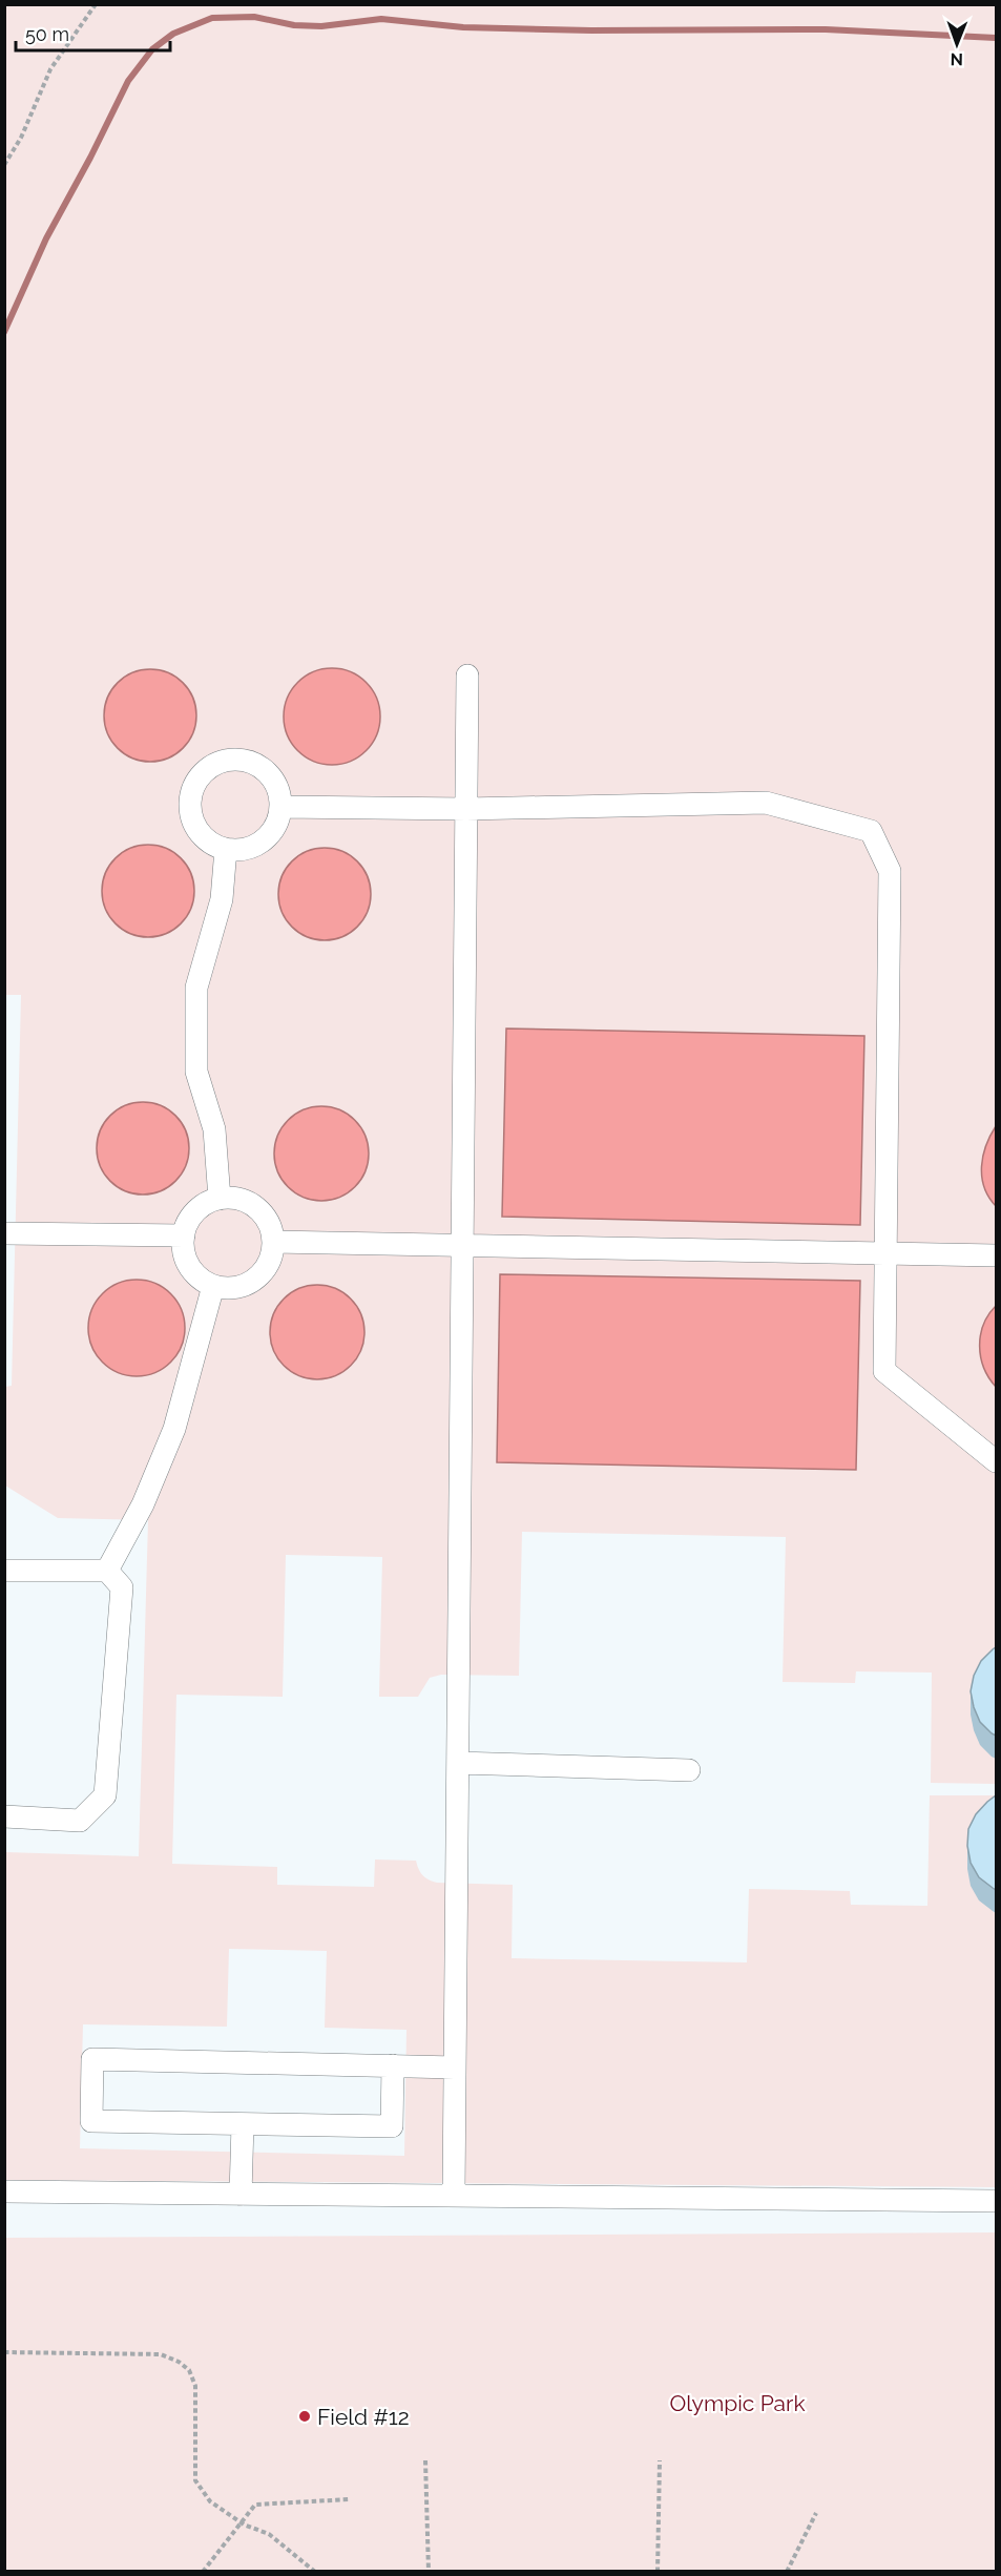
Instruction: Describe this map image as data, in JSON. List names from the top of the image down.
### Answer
{
  "parks": ["Olympic Park"],
  "places": ["Field #12"],
  "scale_bar": "50 m",
  "north": "bottom"
}
